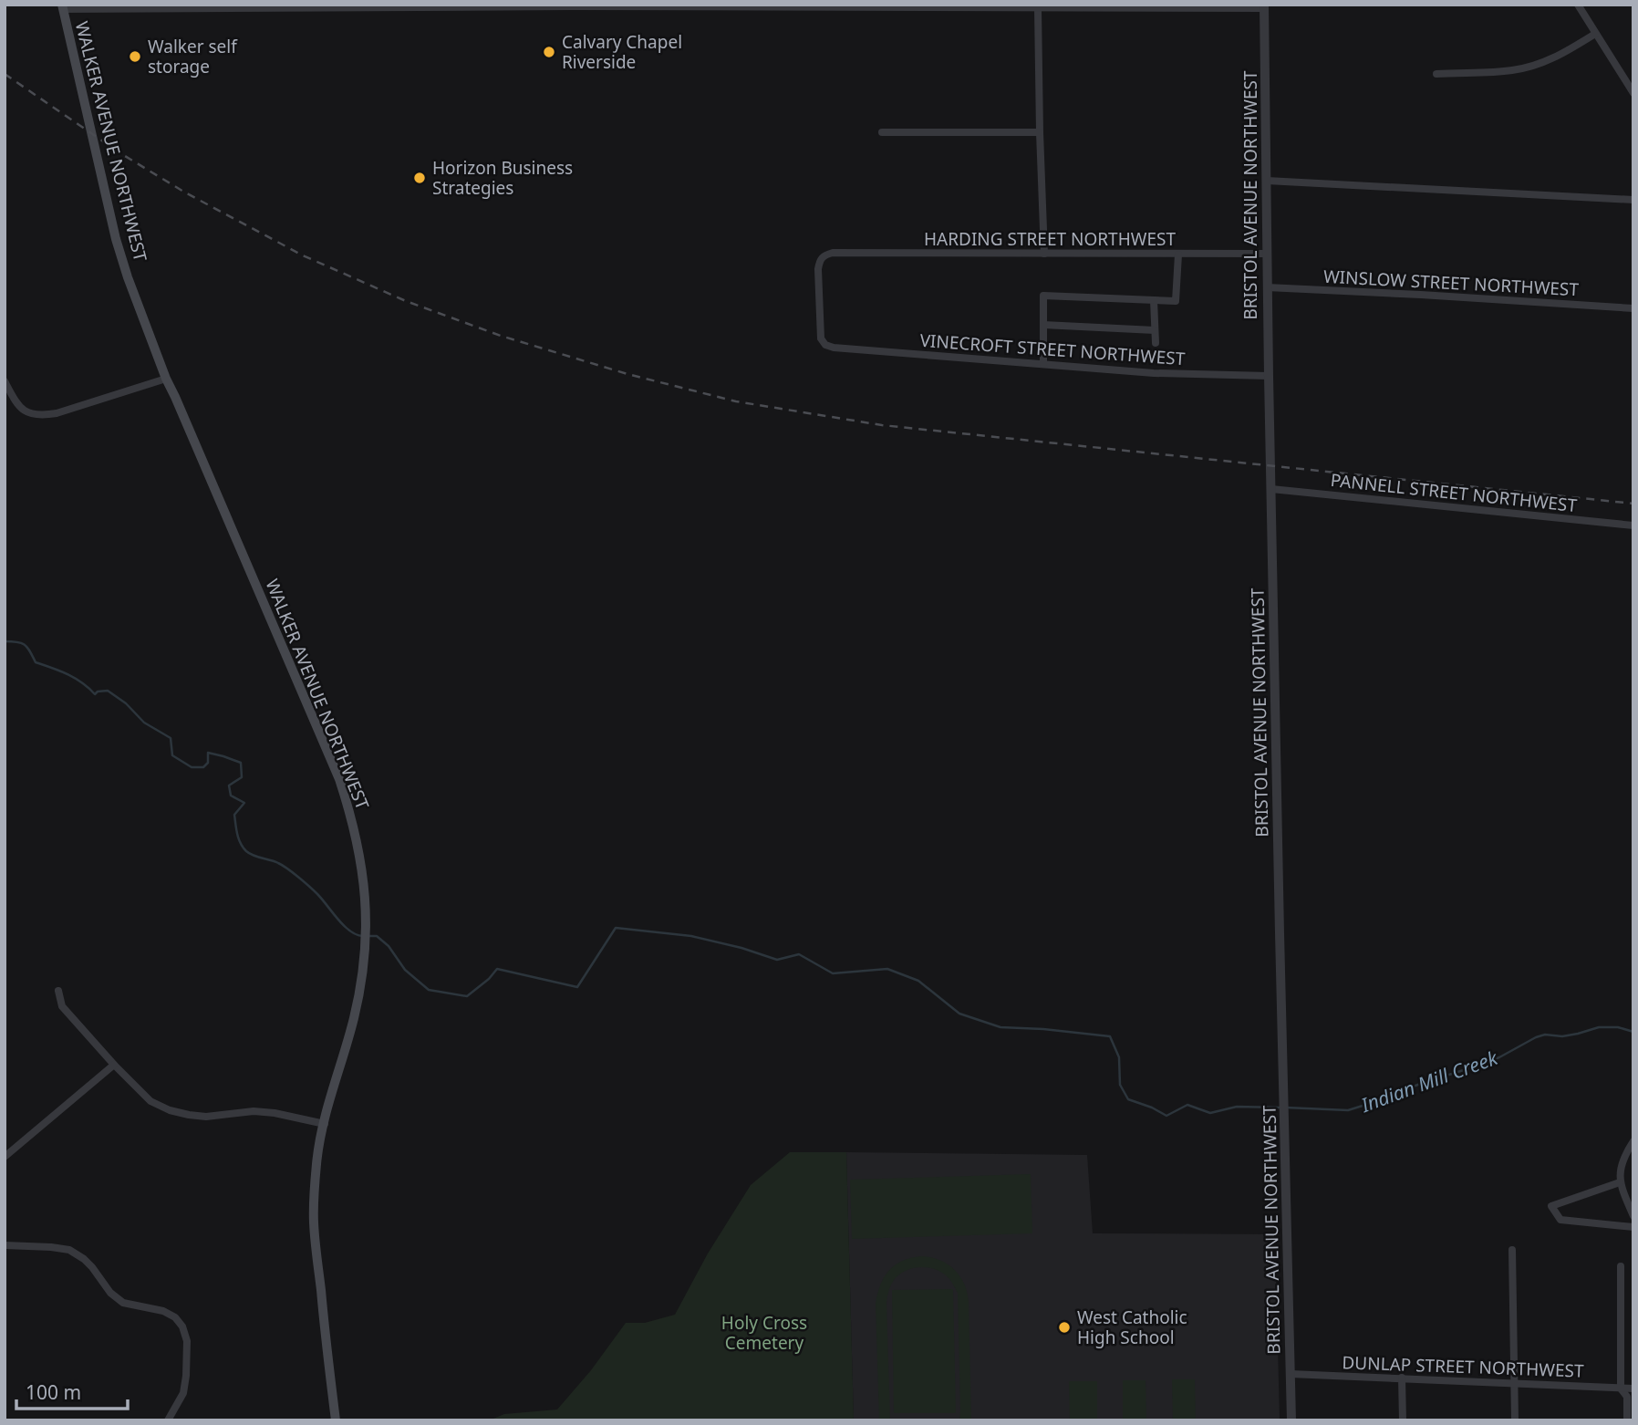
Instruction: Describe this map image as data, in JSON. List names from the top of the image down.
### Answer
{
  "streets": {
    "main road": ["WALKER AVENUE NORTHWEST"],
    "street": [
      "BRISTOL AVENUE NORTHWEST",
      "HARDING STREET NORTHWEST",
      "WINSLOW STREET NORTHWEST",
      "VINECROFT STREET NORTHWEST",
      "PANNELL STREET NORTHWEST",
      "DUNLAP STREET NORTHWEST"
    ]
  },
  "crossings": [
    ["BRISTOL AVENUE NORTHWEST", "HARDING STREET NORTHWEST"],
    ["BRISTOL AVENUE NORTHWEST", "WINSLOW STREET NORTHWEST"],
    ["BRISTOL AVENUE NORTHWEST", "VINECROFT STREET NORTHWEST"],
    ["BRISTOL AVENUE NORTHWEST", "PANNELL STREET NORTHWEST"],
    ["BRISTOL AVENUE NORTHWEST", "DUNLAP STREET NORTHWEST"],
    ["HARDING STREET NORTHWEST", "VINECROFT STREET NORTHWEST"]
  ],
  "water": ["Indian Mill Creek"],
  "parks": ["Holy Cross Cemetery"],
  "places": [
    "Calvary Chapel Riverside",
    "Walker self storage",
    "Horizon Business Strategies",
    "West Catholic High School"
  ],
  "scale_bar": "100 m"
}
